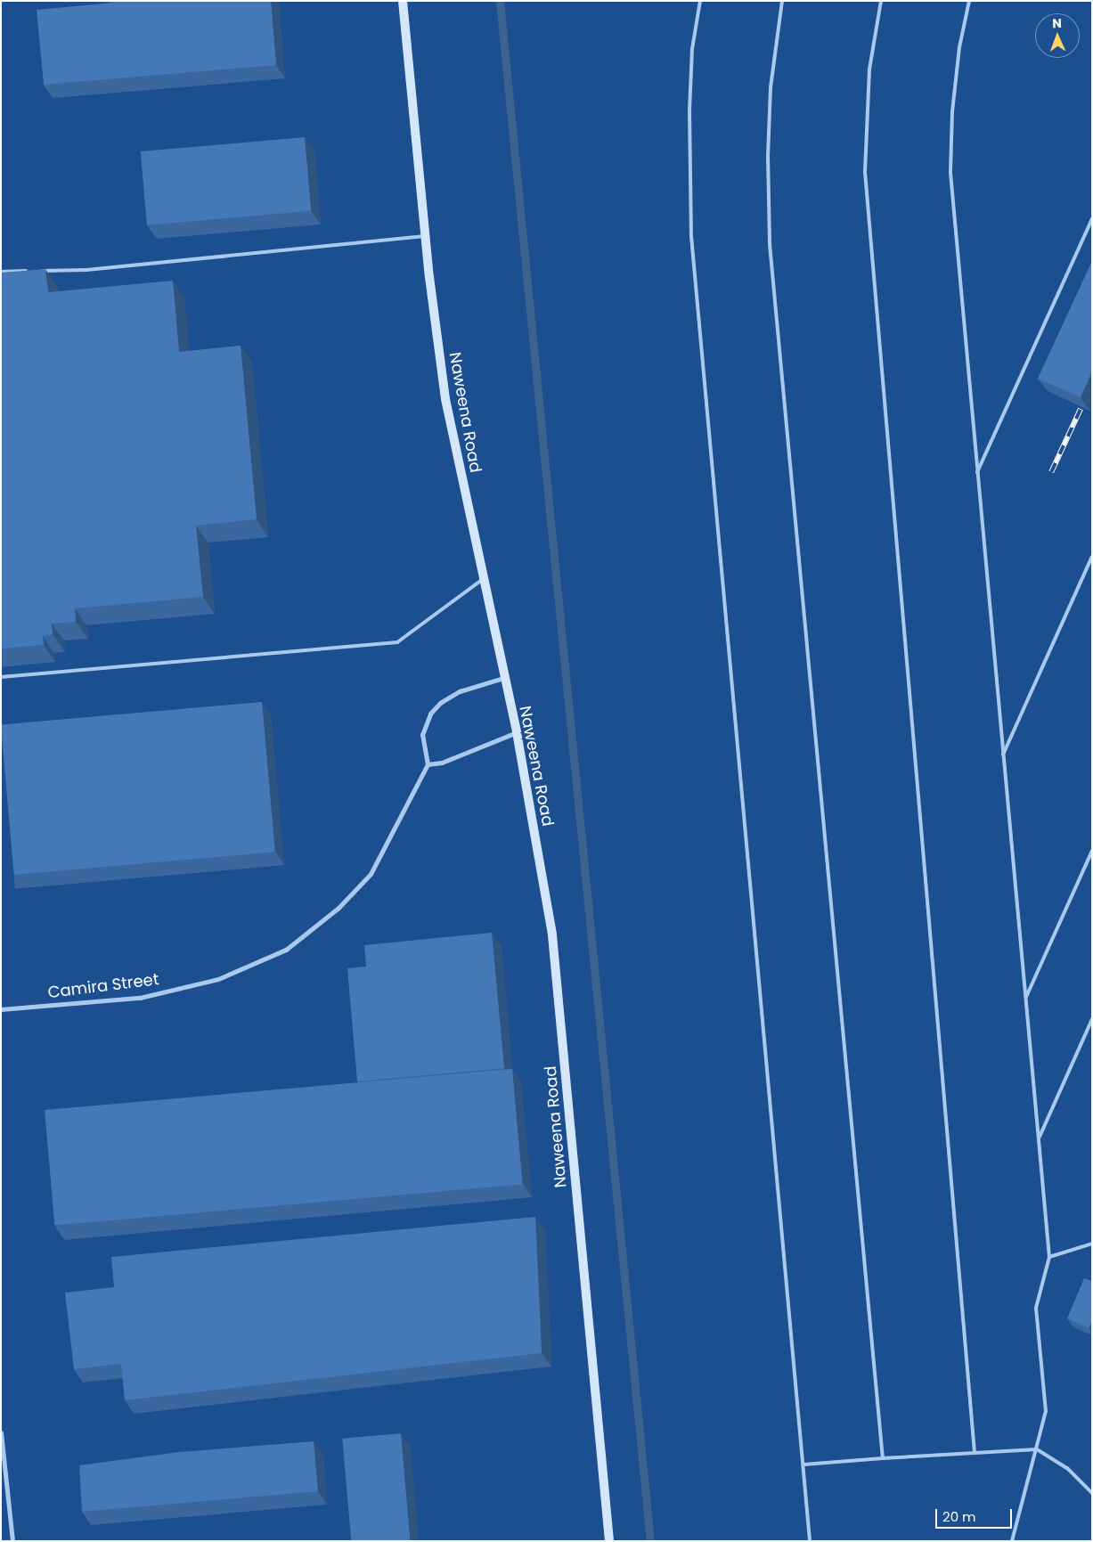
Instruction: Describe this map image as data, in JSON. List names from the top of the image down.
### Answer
{
  "streets": {
    "street": ["Naweena Road", "Camira Street"]
  },
  "scale_bar": "20 m",
  "north": "top"
}
